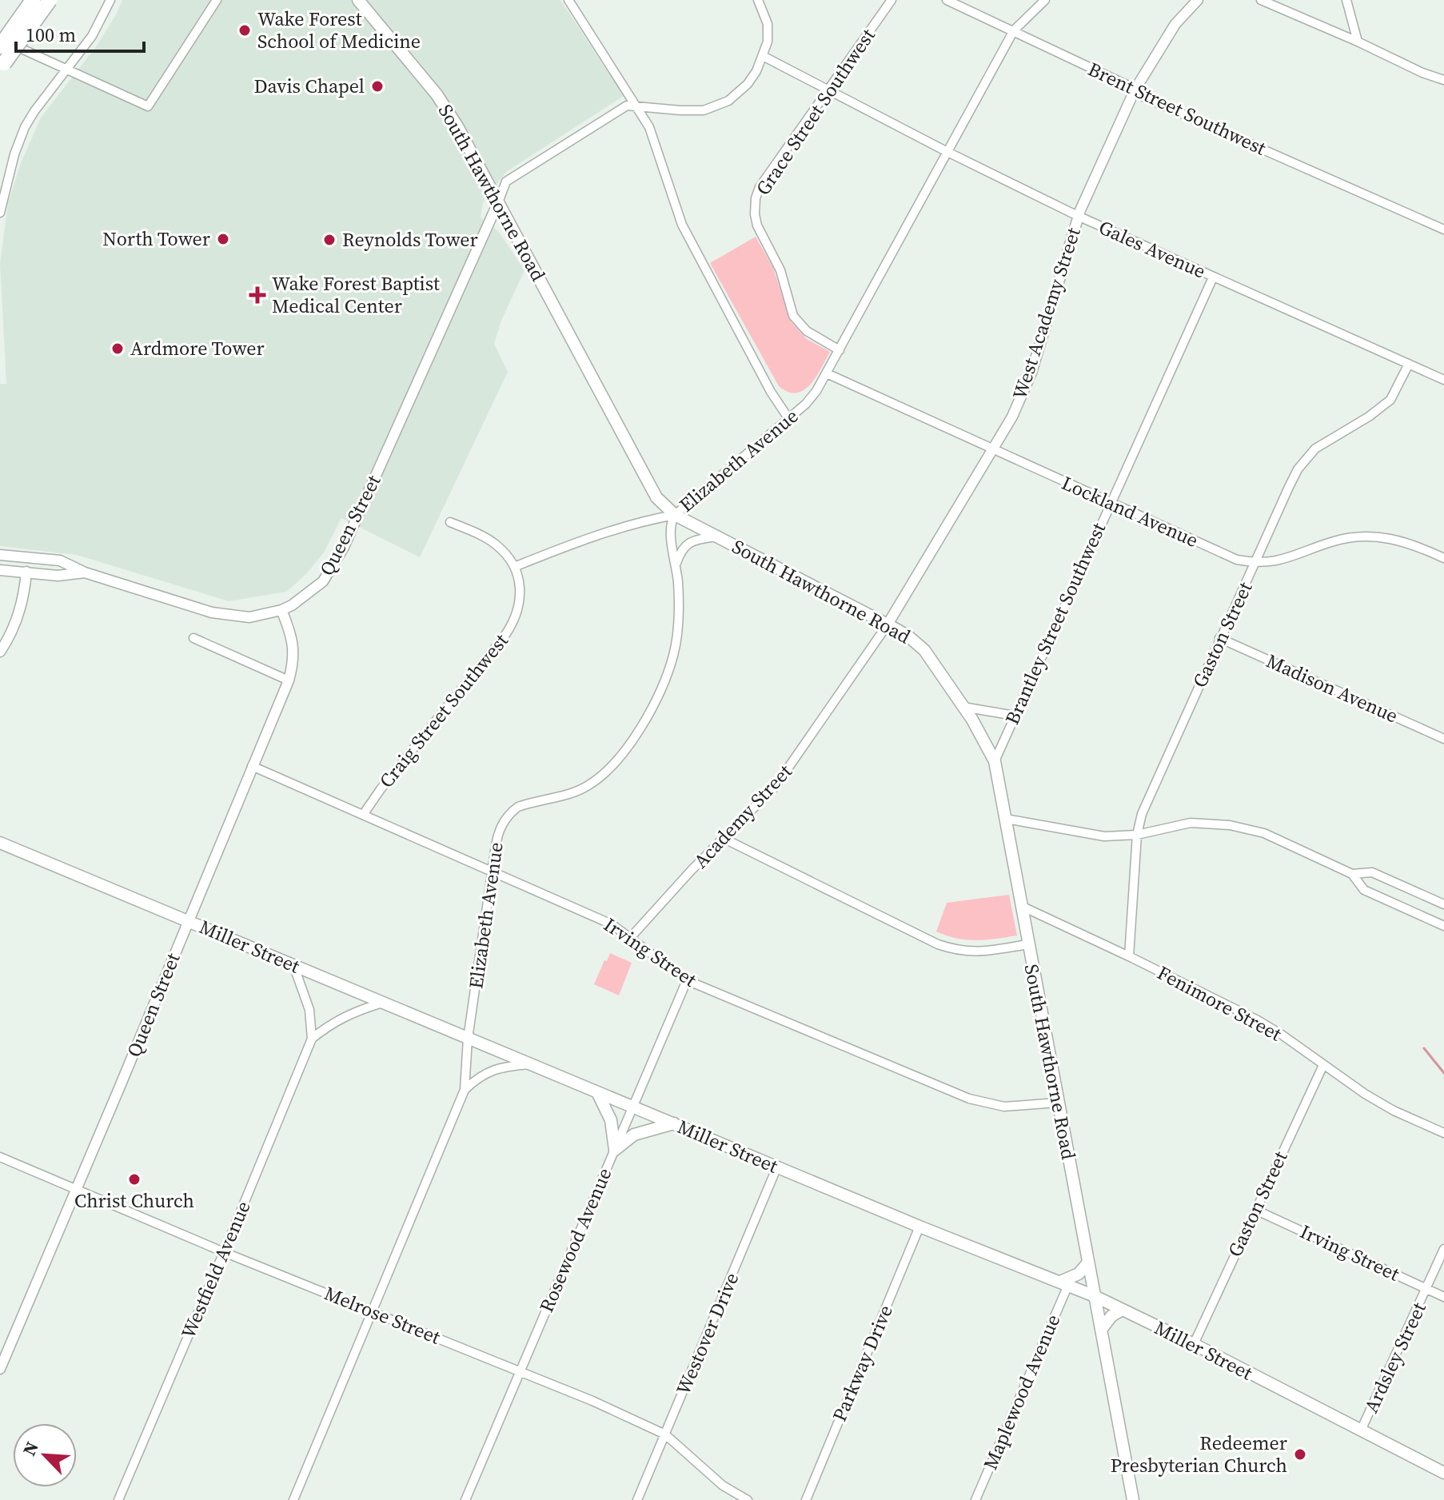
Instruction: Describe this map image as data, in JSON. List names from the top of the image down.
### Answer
{
  "streets": {
    "main road": ["South Hawthorne Road", "Miller Street"],
    "street": [
      "Brent Street Southwest",
      "Grace Street Southwest",
      "Gales Avenue",
      "West Academy Street",
      "Elizabeth Avenue",
      "Lockland Avenue",
      "Queen Street",
      "Brantley Street Southwest",
      "Gaston Street",
      "Madison Avenue",
      "Craig Street Southwest",
      "Academy Street",
      "Irving Street",
      "Fenimore Street",
      "Rosewood Avenue",
      "Westfield Avenue",
      "Melrose Street",
      "Westover Drive",
      "Ardsley Street",
      "Parkway Drive",
      "Maplewood Avenue"
    ]
  },
  "crossings": [
    ["Brent Street Southwest", "West Academy Street"],
    ["Brent Street Southwest", "Elizabeth Avenue"],
    ["Grace Street Southwest", "Gales Avenue"],
    ["Grace Street Southwest", "Elizabeth Avenue"],
    ["South Hawthorne Road", "West Academy Street"],
    ["South Hawthorne Road", "Elizabeth Avenue"],
    ["South Hawthorne Road", "Queen Street"],
    ["South Hawthorne Road", "Brantley Street Southwest"],
    ["South Hawthorne Road", "Academy Street"],
    ["South Hawthorne Road", "Miller Street"],
    ["South Hawthorne Road", "Irving Street"],
    ["South Hawthorne Road", "Fenimore Street"],
    ["Gales Avenue", "West Academy Street"],
    ["Gales Avenue", "Elizabeth Avenue"],
    ["Gales Avenue", "Queen Street"],
    ["Gales Avenue", "Brantley Street Southwest"],
    ["Gales Avenue", "Gaston Street"],
    ["West Academy Street", "Lockland Avenue"],
    ["West Academy Street", "Academy Street"],
    ["Elizabeth Avenue", "Lockland Avenue"],
    ["Elizabeth Avenue", "Miller Street"],
    ["Elizabeth Avenue", "Irving Street"],
    ["Elizabeth Avenue", "Melrose Street"],
    ["Lockland Avenue", "Brantley Street Southwest"],
    ["Lockland Avenue", "Gaston Street"],
    ["Queen Street", "Miller Street"],
    ["Queen Street", "Irving Street"],
    ["Queen Street", "Melrose Street"],
    ["Gaston Street", "Madison Avenue"],
    ["Gaston Street", "Miller Street"],
    ["Gaston Street", "Irving Street"],
    ["Gaston Street", "Fenimore Street"],
    ["Craig Street Southwest", "Irving Street"],
    ["Academy Street", "Irving Street"],
    ["Miller Street", "Rosewood Avenue"],
    ["Miller Street", "Westfield Avenue"],
    ["Miller Street", "Westover Drive"],
    ["Miller Street", "Ardsley Street"],
    ["Miller Street", "Parkway Drive"],
    ["Miller Street", "Maplewood Avenue"],
    ["Irving Street", "Rosewood Avenue"],
    ["Irving Street", "Ardsley Street"],
    ["Rosewood Avenue", "Melrose Street"],
    ["Westfield Avenue", "Melrose Street"],
    ["Melrose Street", "Westover Drive"]
  ],
  "places": {
    "other": [
      "Wake Forest School of Medicine",
      "Davis Chapel",
      "North Tower",
      "Reynolds Tower",
      "Ardmore Tower",
      "Christ Church",
      "Redeemer Presbyterian Church"
    ],
    "health": ["Wake Forest Baptist Medical Center"]
  },
  "scale_bar": "100 m",
  "north": "top left"
}
